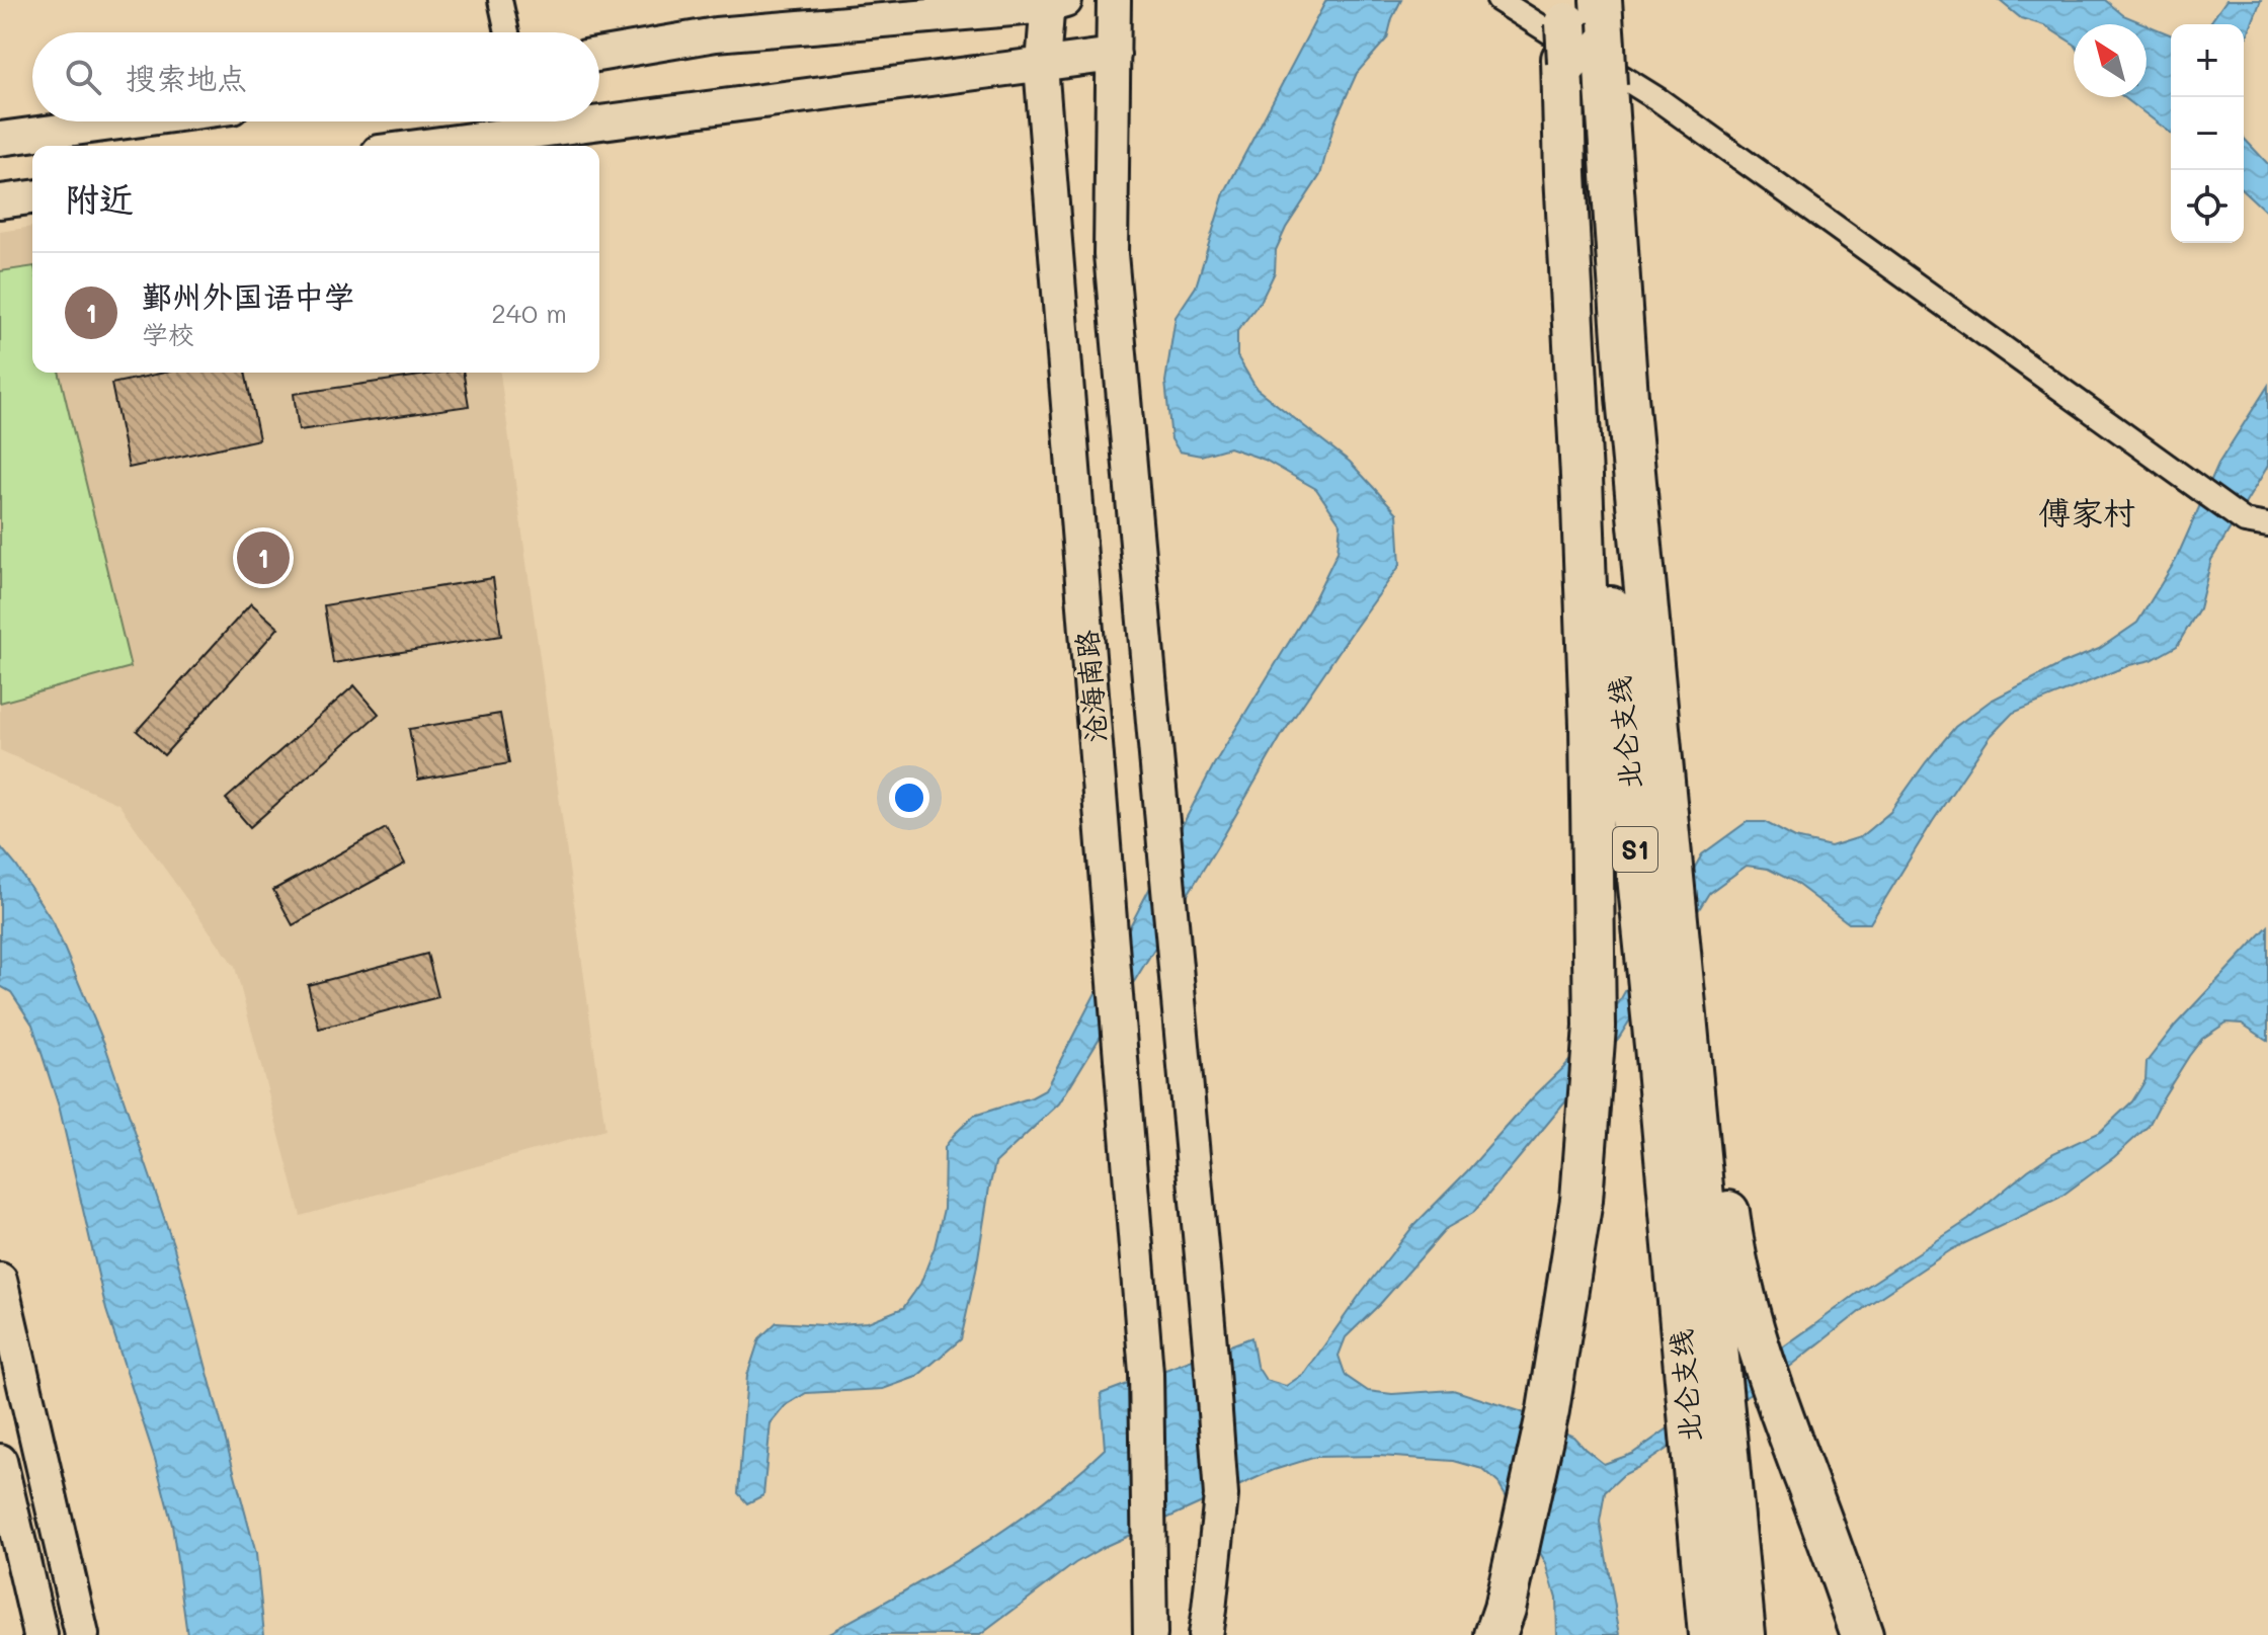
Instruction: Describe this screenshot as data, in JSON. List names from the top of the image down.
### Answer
{
  "streets": {
    "highway": ["北仑支线", "S1"],
    "main road": ["沧海南路"]
  },
  "crossings": [
    ["北仑支线", "S1"]
  ],
  "districts": ["傅家村"],
  "north": "top left",
  "page": {
    "map_buttons": ["+", "−"],
    "search": "搜索地点",
    "heading": "附近",
    "list": [
      {
        "mark": "1",
        "name": "鄞州外国语中学",
        "note": "学校",
        "value": "240 m"
      }
    ],
    "pins": "1"
  }
}
